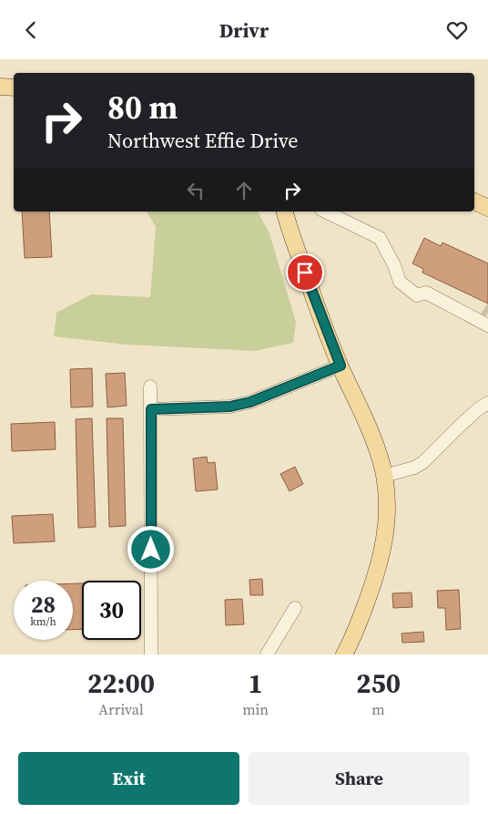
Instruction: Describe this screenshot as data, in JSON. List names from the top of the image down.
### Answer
{
  "page": {
    "header": "Drivr",
    "turn": ["80 m", "Northwest Effie Drive"],
    "speed": "28 km/h",
    "limit": "30",
    "eta": [
      "22:00",
      "Arrival",
      "1",
      "min",
      "250",
      "m"
    ],
    "buttons": ["Exit", "Share"]
  }
}
